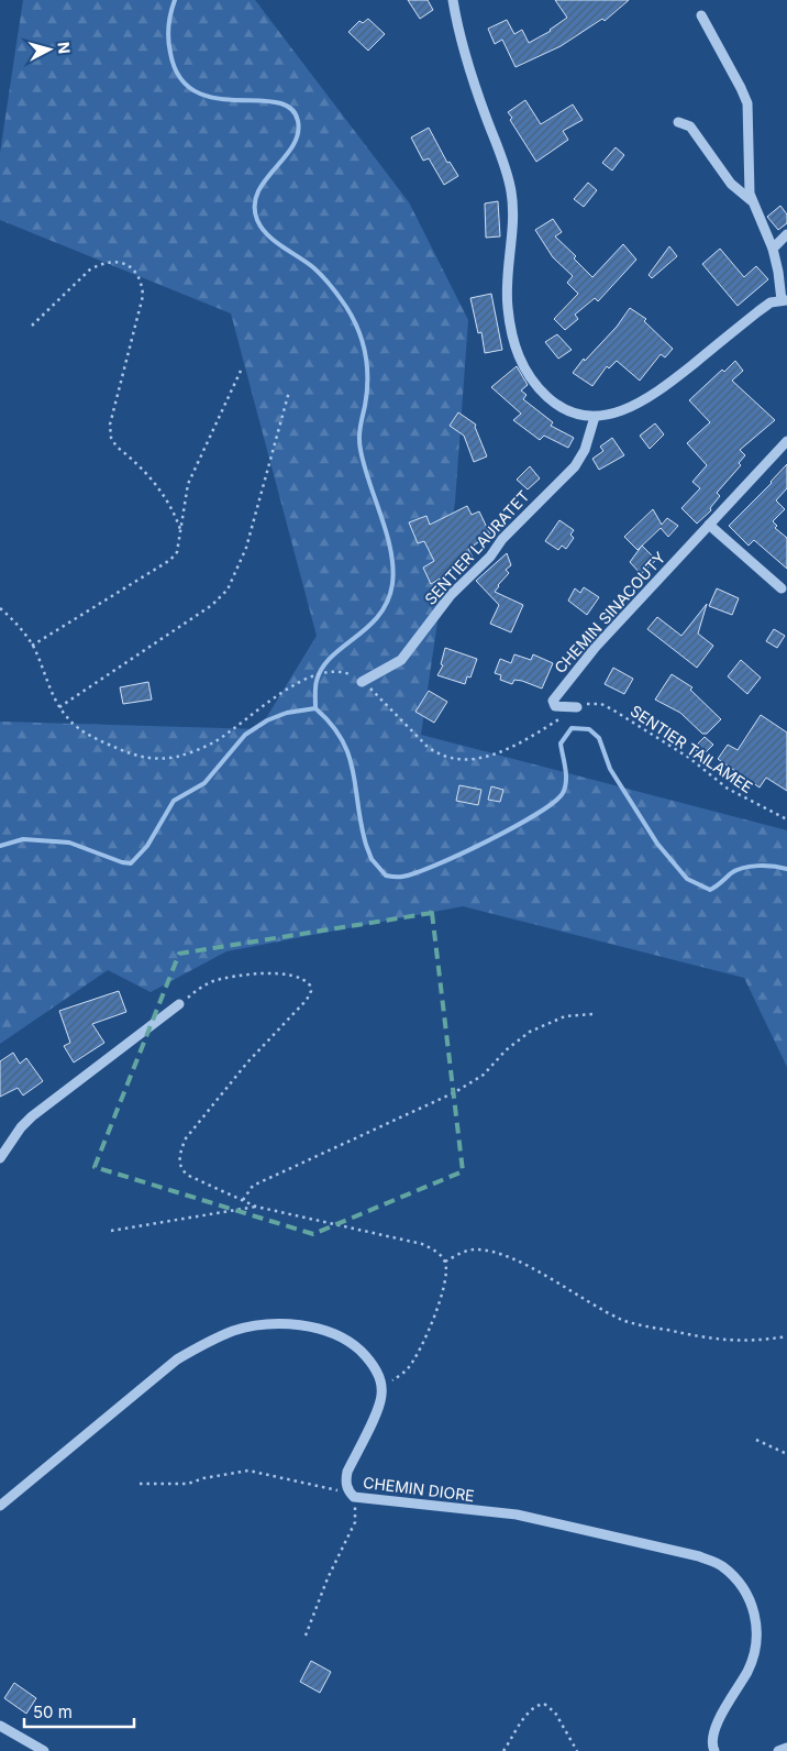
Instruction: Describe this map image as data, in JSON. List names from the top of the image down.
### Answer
{
  "streets": {
    "street": ["SENTIER LAURATET", "CHEMIN SINACOUTY", "CHEMIN DIORE"],
    "path": ["SENTIER TAILAMEE"]
  },
  "crossings": [
    ["SENTIER LAURATET", "SENTIER TAILAMEE"],
    ["CHEMIN SINACOUTY", "SENTIER TAILAMEE"]
  ],
  "scale_bar": "50 m",
  "north": "right"
}
